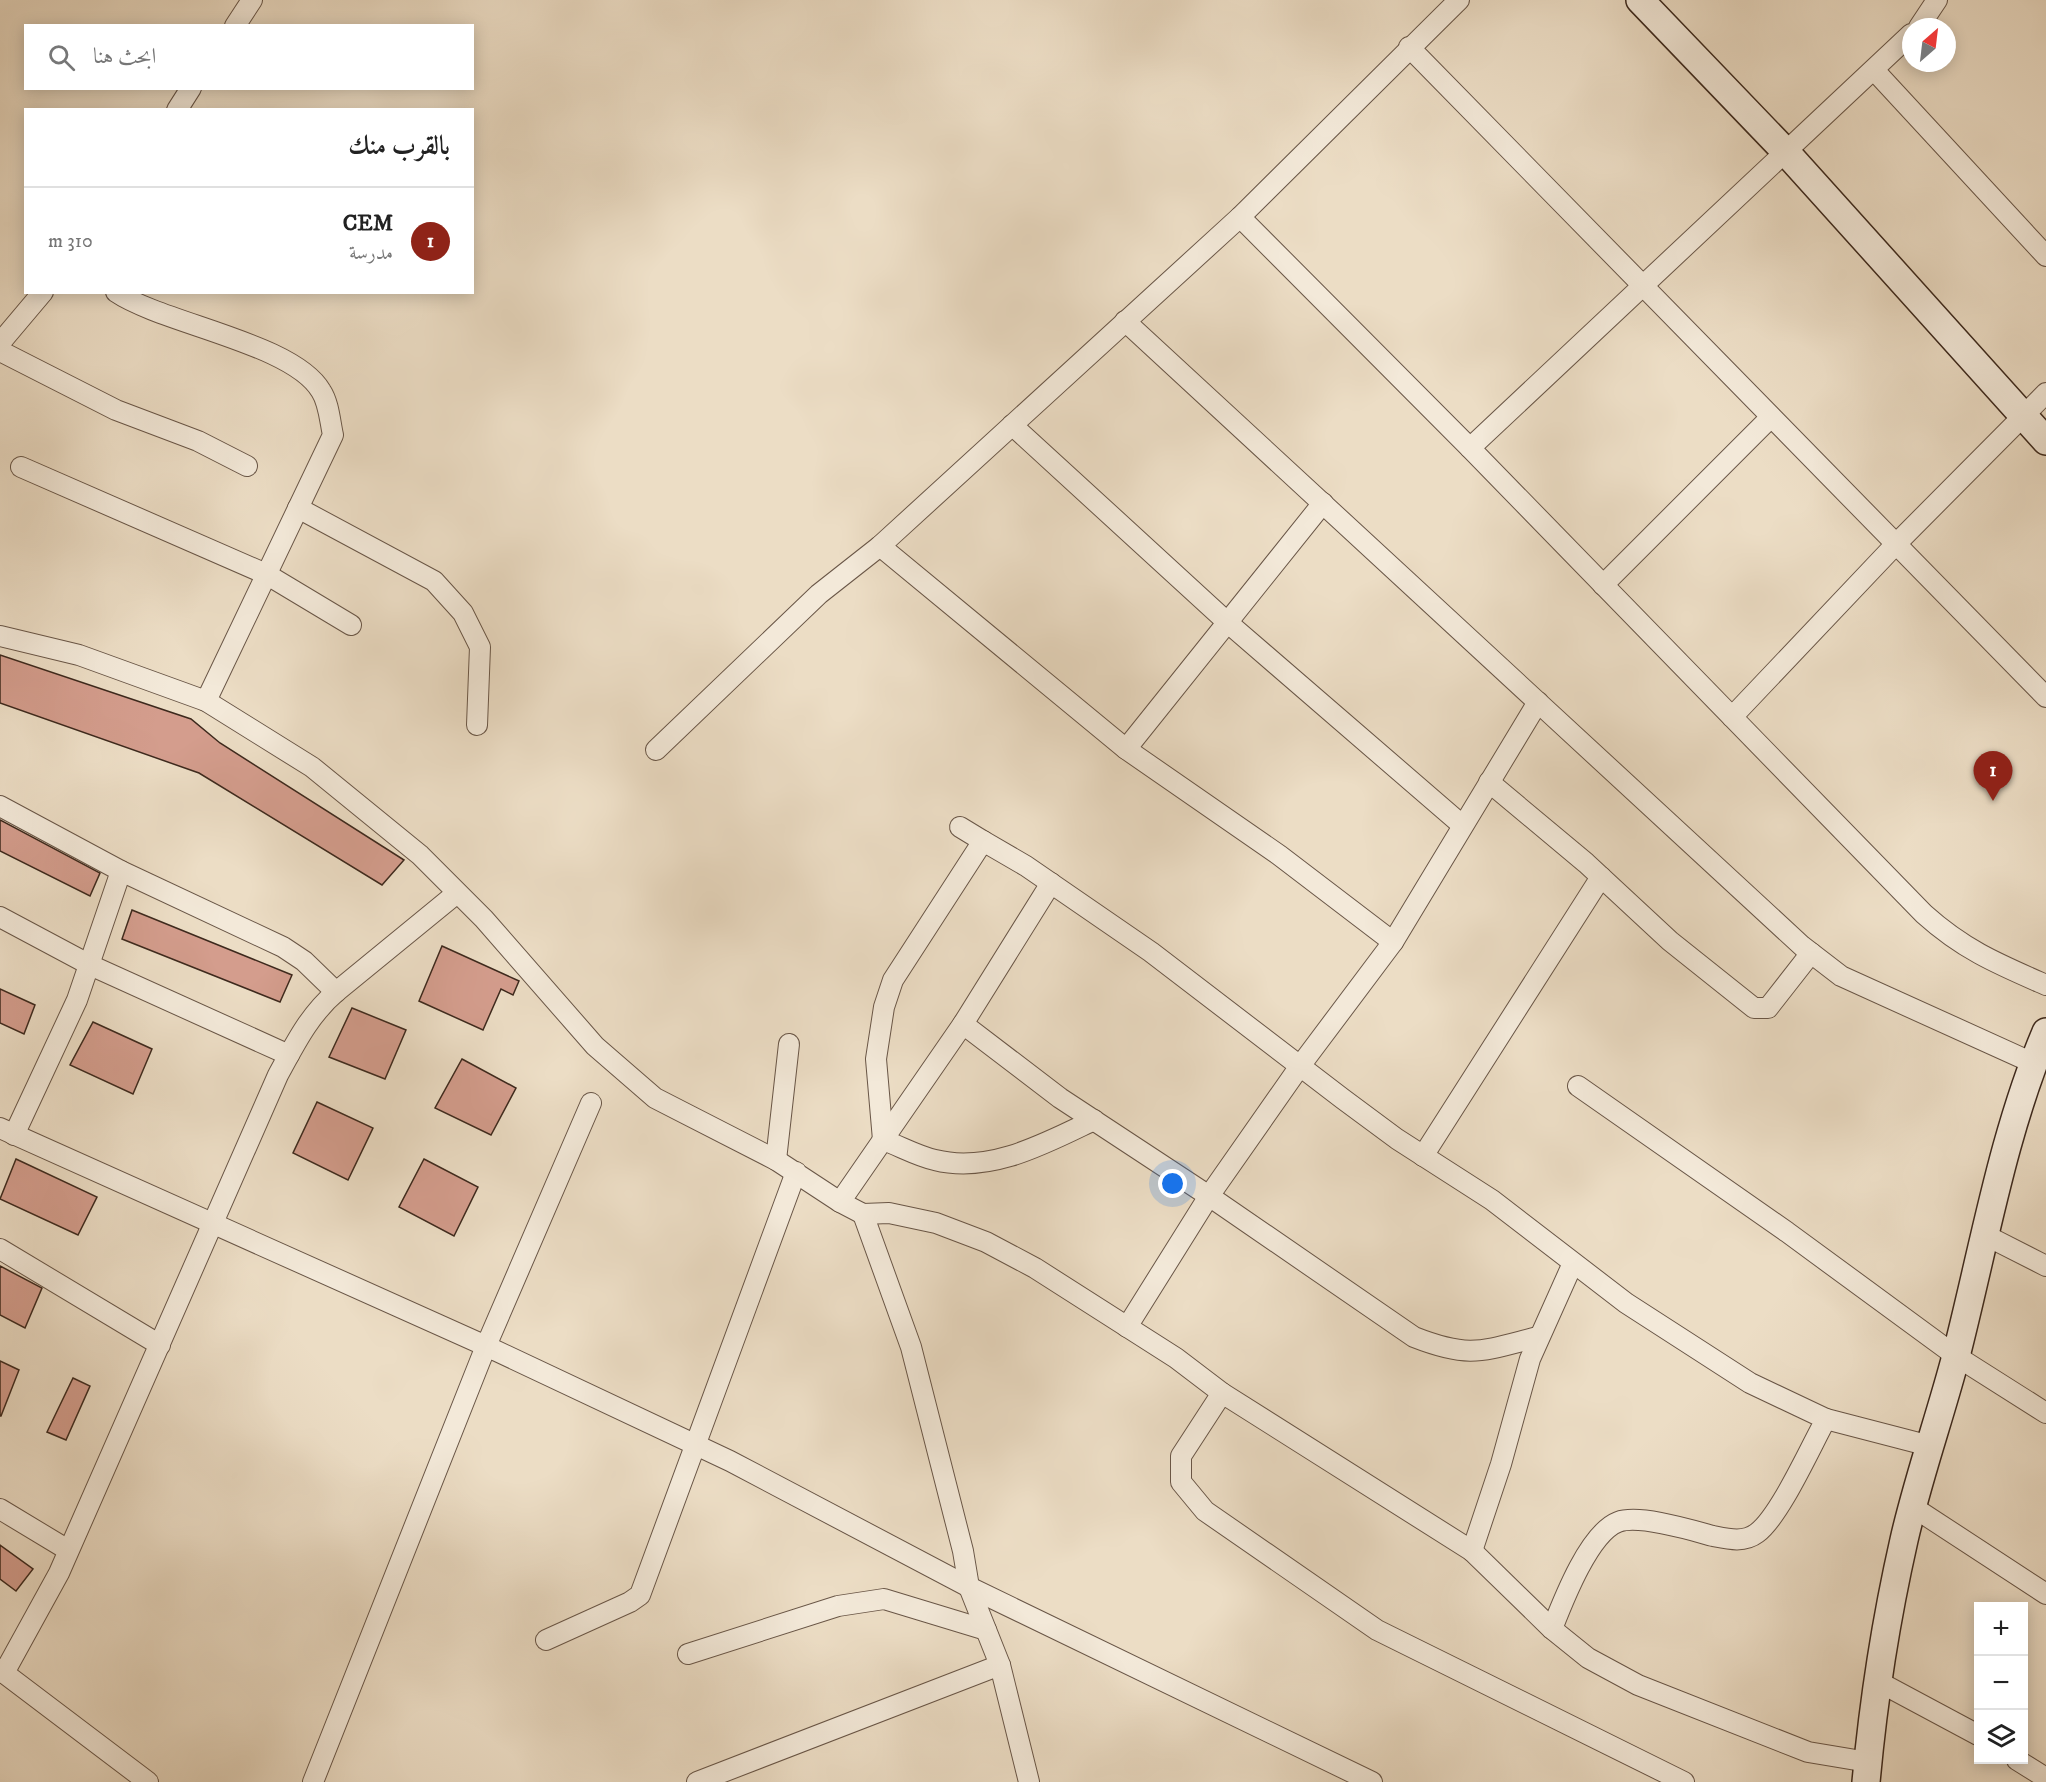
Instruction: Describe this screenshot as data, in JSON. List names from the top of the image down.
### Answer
{
  "north": "top right",
  "page": {
    "search": "ابحث هنا",
    "heading": "بالقرب منك",
    "list": [
      {
        "mark": "1",
        "name": "CEM",
        "note": "مدرسة",
        "value": "310 m"
      }
    ],
    "pins": "1",
    "map_buttons": ["+", "−"]
  }
}
